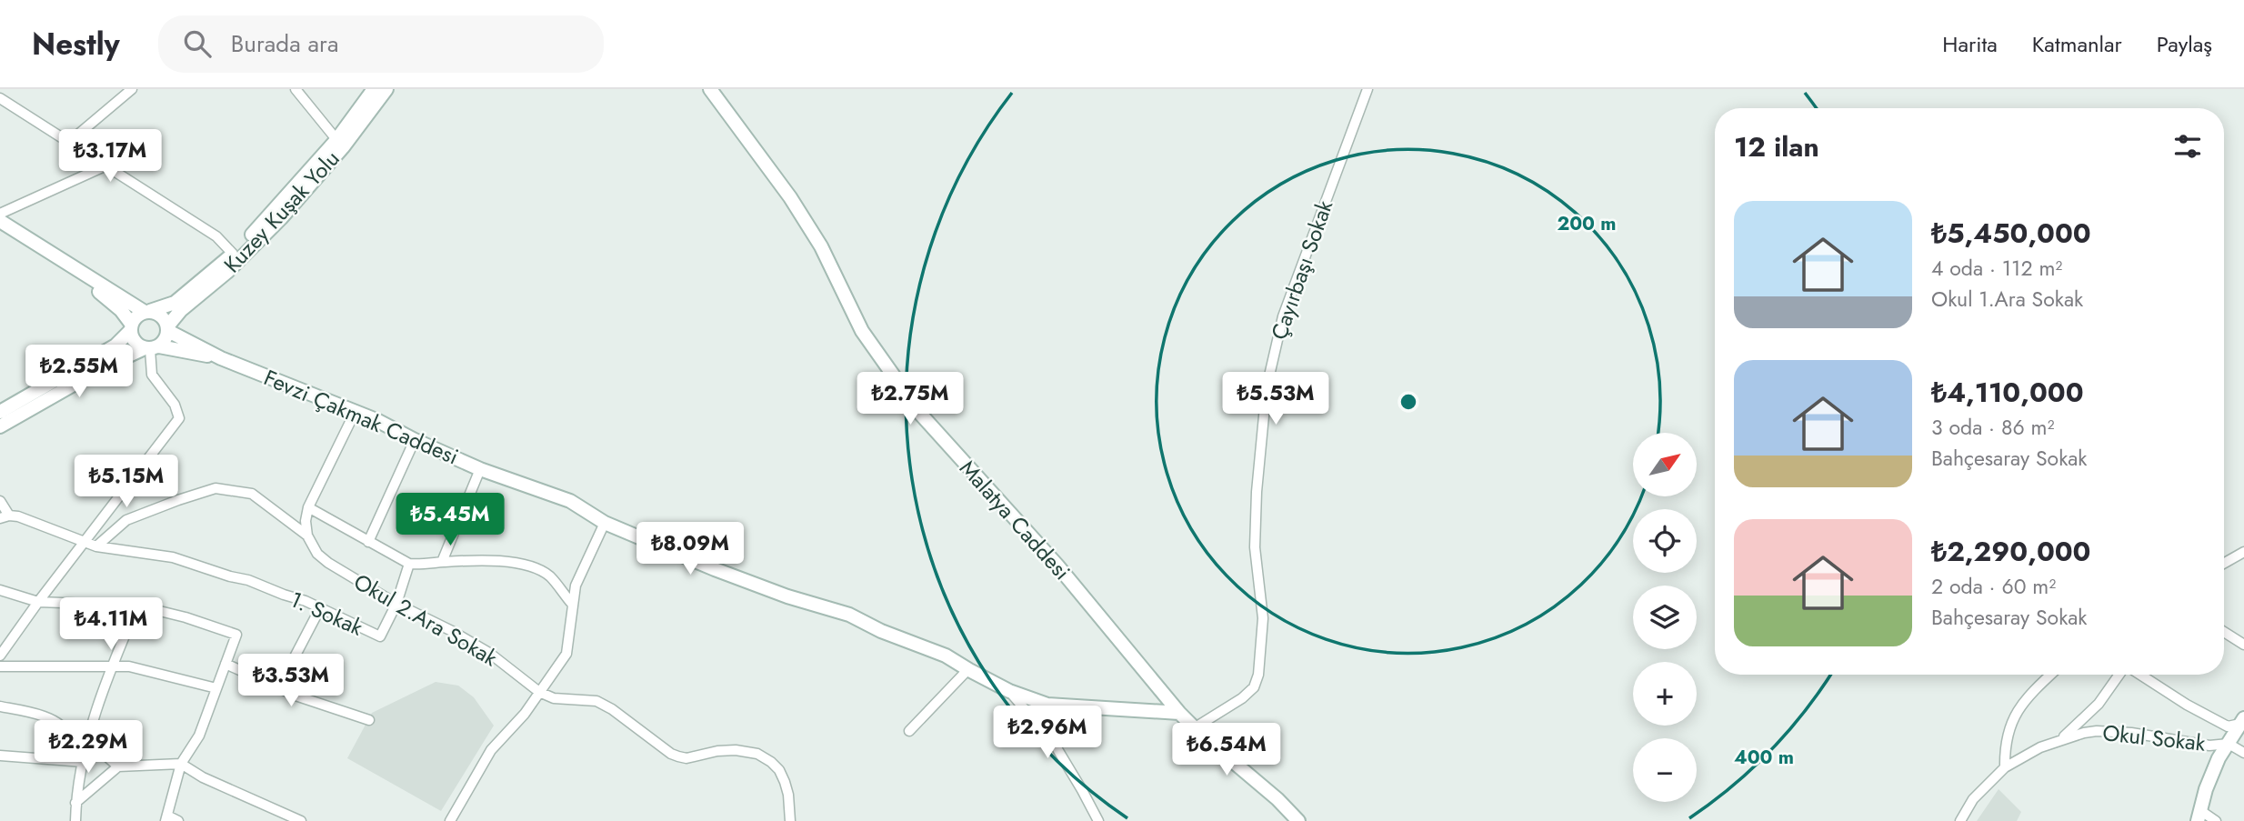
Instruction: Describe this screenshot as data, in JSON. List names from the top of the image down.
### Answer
{
  "streets": {
    "street": [
      "Kuzey Kuşak Yolu",
      "Çayırbaşı Sokak",
      "Fevzi Çakmak Caddesi",
      "Malatya Caddesi",
      "1. Sokak",
      "Okul 2.Ara Sokak",
      "Okul Sokak"
    ]
  },
  "crossings": [
    ["Çayırbaşı Sokak", "Malatya Caddesi"],
    ["Fevzi Çakmak Caddesi", "Malatya Caddesi"],
    ["1. Sokak", "Okul 2.Ara Sokak"]
  ],
  "north": "top right",
  "page": {
    "header": "Nestly",
    "search": "Burada ara",
    "nav": ["Harita", "Katmanlar", "Paylaş"],
    "heading": "12 ilan",
    "price": [
      "₺3.17M",
      "₺2.55M",
      "₺2.75M",
      "₺5.53M",
      "₺5.15M",
      "₺5.45M",
      "₺8.09M",
      "₺4.11M",
      "₺3.53M",
      "₺2.96M",
      "₺2.29M",
      "₺6.54M"
    ],
    "list": [
      {
        "name": "₺5,450,000",
        "note": "4 oda · 112 m² · Okul 1.Ara Sokak"
      },
      {
        "name": "₺4,110,000",
        "note": "3 oda · 86 m² · Bahçesaray Sokak"
      },
      {
        "name": "₺2,290,000",
        "note": "2 oda · 60 m² · Bahçesaray Sokak"
      }
    ],
    "map_buttons": ["+", "−"]
  },
  "rings": ["200 m", "400 m"]
}
